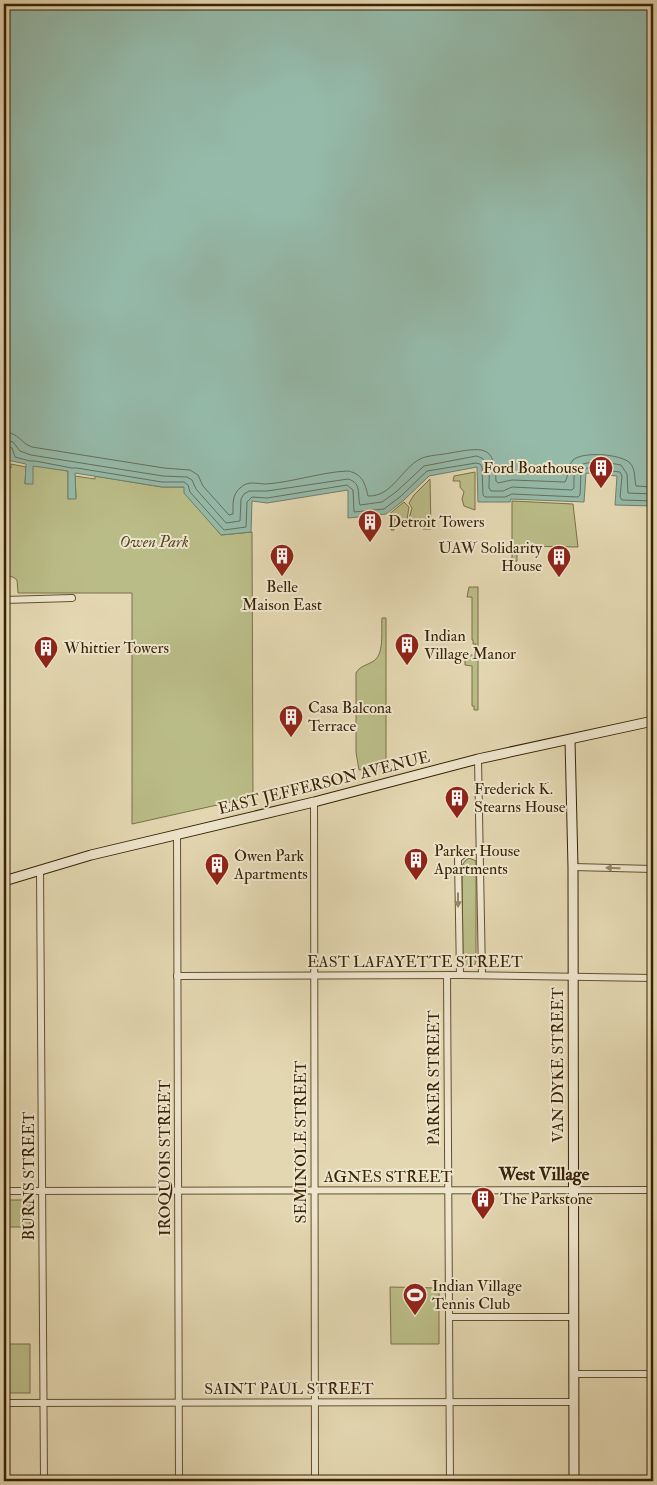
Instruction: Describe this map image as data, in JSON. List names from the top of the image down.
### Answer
{
  "streets": {
    "main road": ["EAST JEFFERSON AVENUE", "VAN DYKE STREET"],
    "street": [
      "EAST LAFAYETTE STREET",
      "PARKER STREET",
      "SEMINOLE STREET",
      "IROQUOIS STREET",
      "BURNS STREET",
      "AGNES STREET",
      "SAINT PAUL STREET"
    ]
  },
  "crossings": [
    ["EAST JEFFERSON AVENUE", "VAN DYKE STREET"],
    ["EAST JEFFERSON AVENUE", "SEMINOLE STREET"],
    ["EAST JEFFERSON AVENUE", "IROQUOIS STREET"],
    ["EAST JEFFERSON AVENUE", "BURNS STREET"],
    ["EAST LAFAYETTE STREET", "VAN DYKE STREET"],
    ["EAST LAFAYETTE STREET", "PARKER STREET"],
    ["EAST LAFAYETTE STREET", "SEMINOLE STREET"],
    ["EAST LAFAYETTE STREET", "IROQUOIS STREET"],
    ["VAN DYKE STREET", "AGNES STREET"],
    ["VAN DYKE STREET", "SAINT PAUL STREET"],
    ["PARKER STREET", "AGNES STREET"],
    ["PARKER STREET", "SAINT PAUL STREET"],
    ["SEMINOLE STREET", "AGNES STREET"],
    ["SEMINOLE STREET", "SAINT PAUL STREET"],
    ["IROQUOIS STREET", "AGNES STREET"],
    ["IROQUOIS STREET", "SAINT PAUL STREET"],
    ["BURNS STREET", "AGNES STREET"],
    ["BURNS STREET", "SAINT PAUL STREET"]
  ],
  "districts": ["West Village"],
  "parks": ["Owen Park"],
  "places": {
    "building": [
      "Ford Boathouse",
      "Detroit Towers",
      "Belle Maison East",
      "UAW Solidarity House",
      "Indian Village Manor",
      "Whittier Towers",
      "Casa Balcona Terrace",
      "Frederick K. Stearns House",
      "Parker House Apartments",
      "Owen Park Apartments",
      "The Parkstone"
    ],
    "sports": ["Indian Village Tennis Club"]
  }
}
